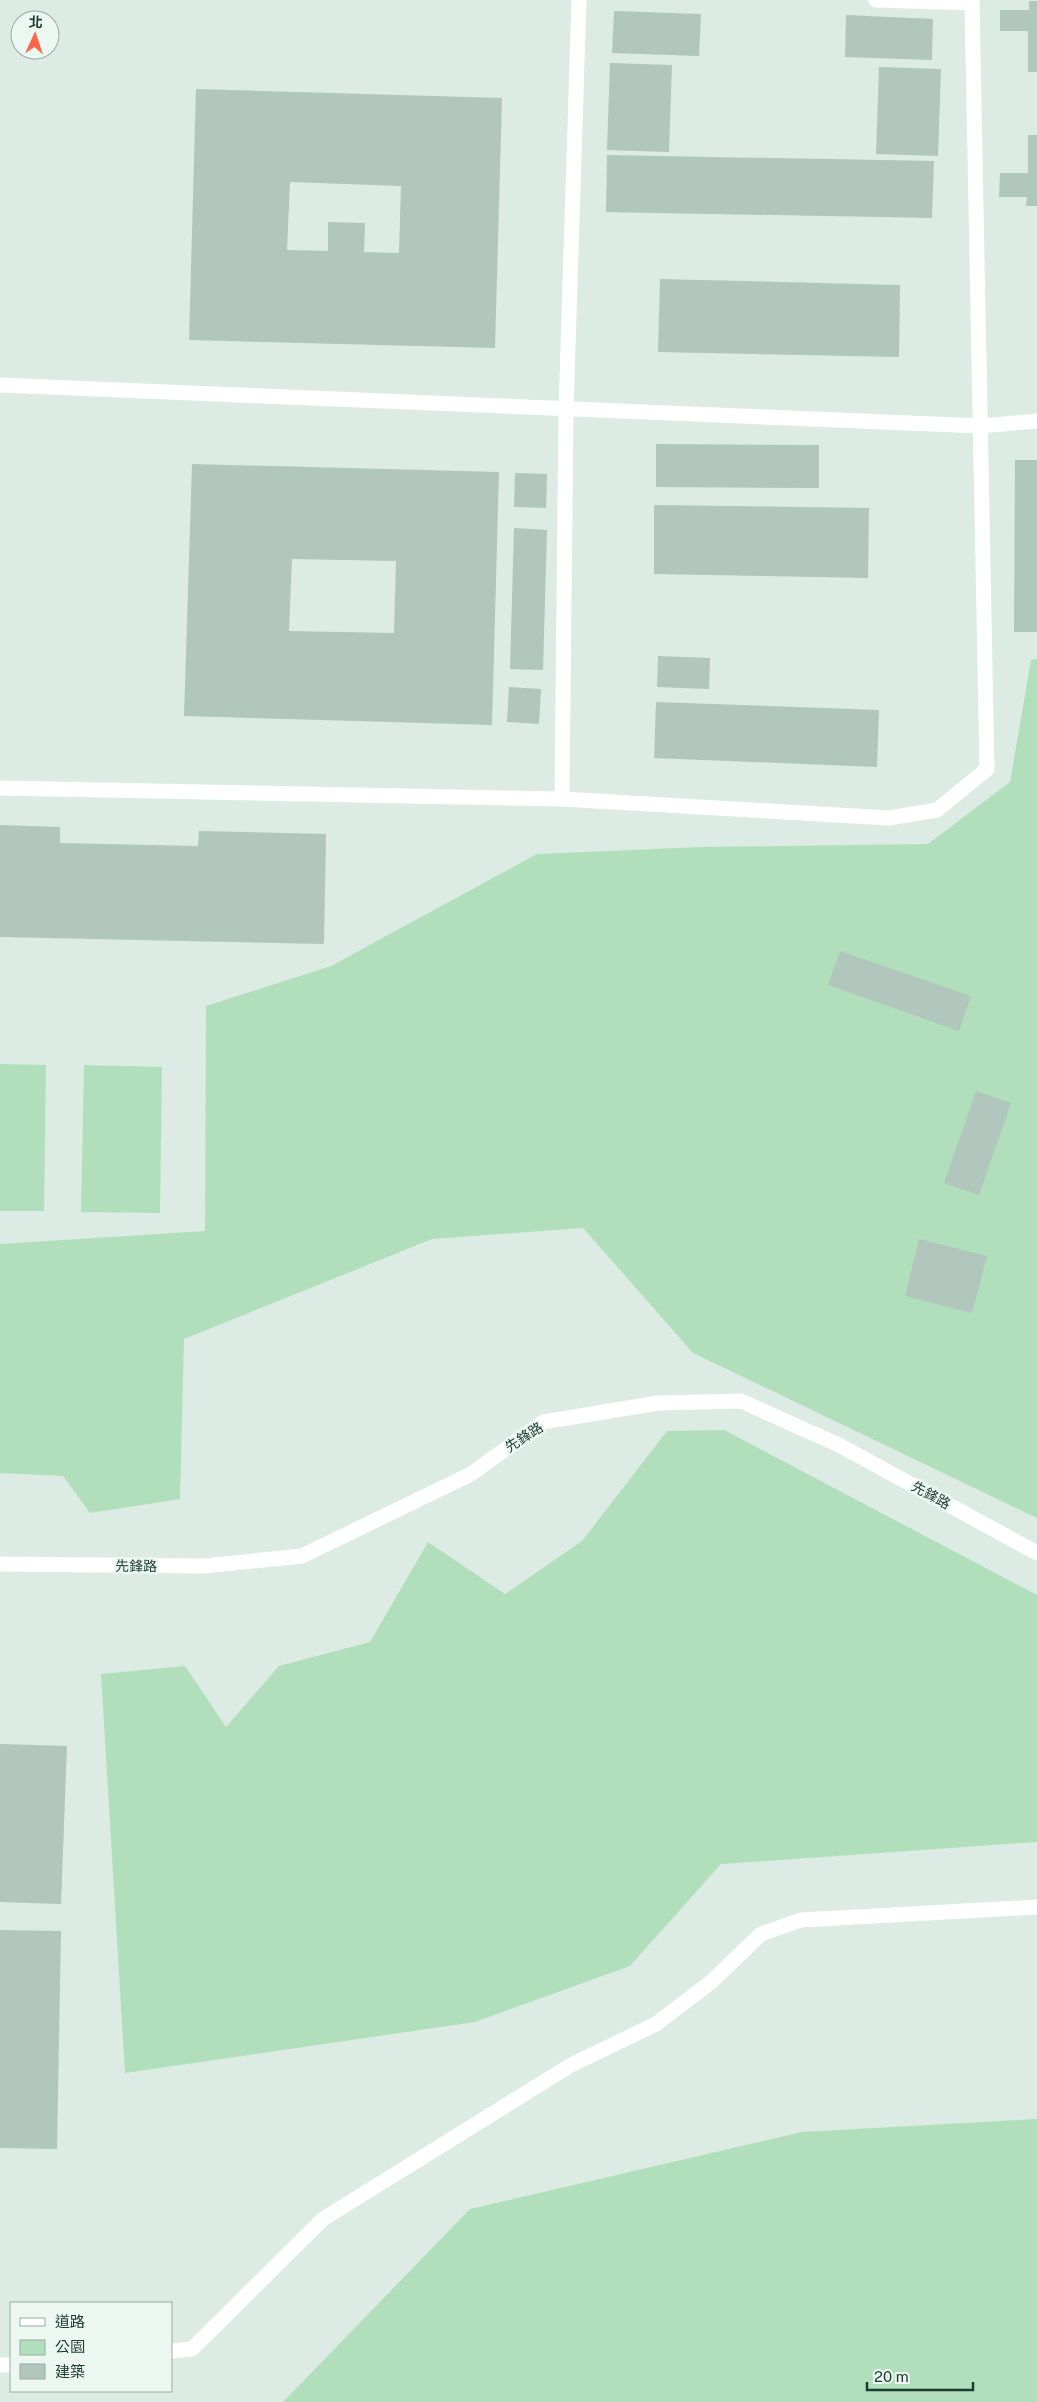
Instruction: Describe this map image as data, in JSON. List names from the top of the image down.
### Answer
{
  "streets": {
    "street": ["先鋒路"]
  },
  "legend": ["道路", "公園", "建築"],
  "scale_bar": "20 m",
  "north": "top"
}
